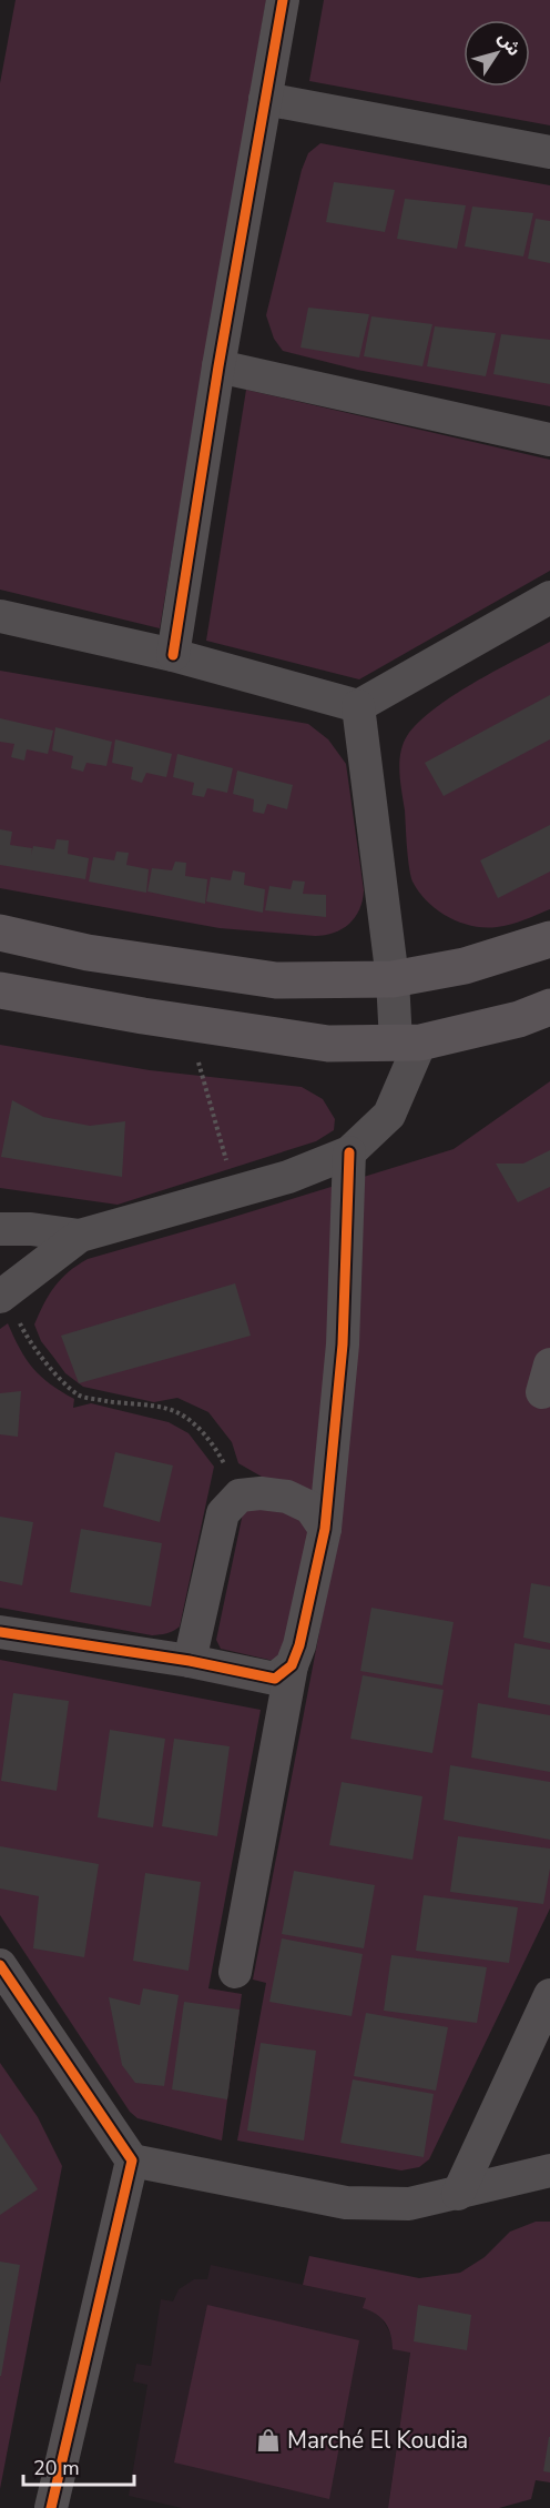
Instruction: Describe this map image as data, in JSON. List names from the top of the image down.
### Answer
{
  "places": {
    "shop": ["Marché El Koudia"]
  },
  "scale_bar": "20 m",
  "north": "top right"
}
